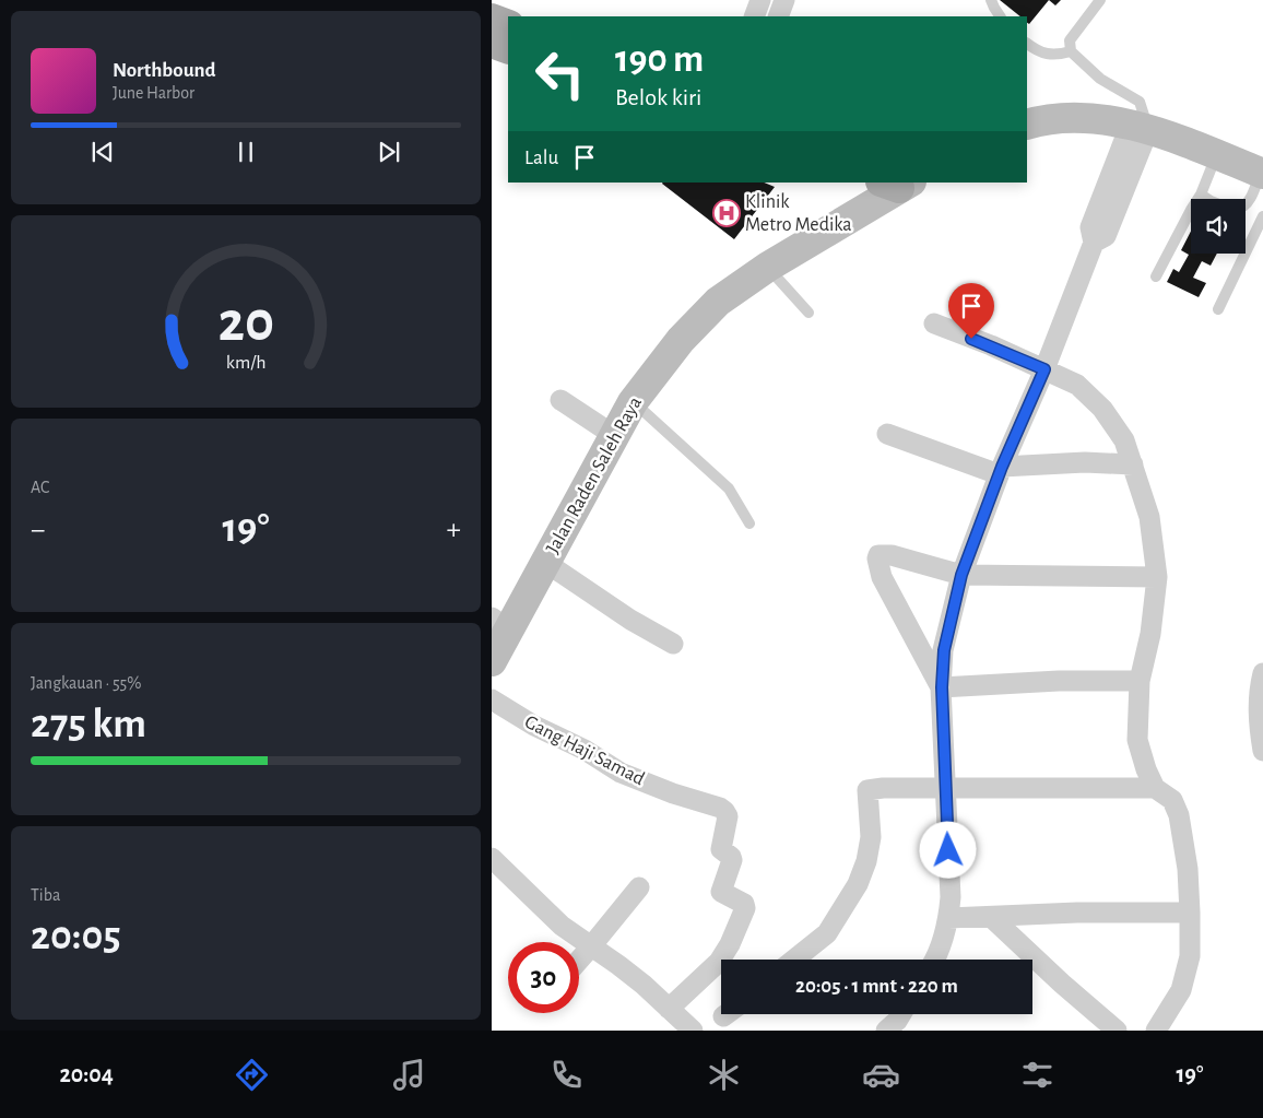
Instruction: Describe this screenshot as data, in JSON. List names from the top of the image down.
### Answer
{
  "streets": {
    "main road": ["Jalan Raden Saleh Raya"],
    "street": ["Gang Haji Samad"]
  },
  "places": {
    "hospital": ["Klinik Metro Medika"]
  },
  "page": {
    "turn": ["190 m", "Belok kiri"],
    "song": ["Northbound", "June Harbor"],
    "then": "Lalu",
    "tile": [
      "AC",
      ["Jangkauan · 55%", "275 km"],
      ["Tiba", "20:05"]
    ],
    "heat": ["−", "19°", "+"],
    "limit": "30",
    "trip": "20:05 · 1 mnt · 220 m",
    "tabs": ["20:04", "19°"],
    "gauge": ["20", "km/h"]
  }
}
